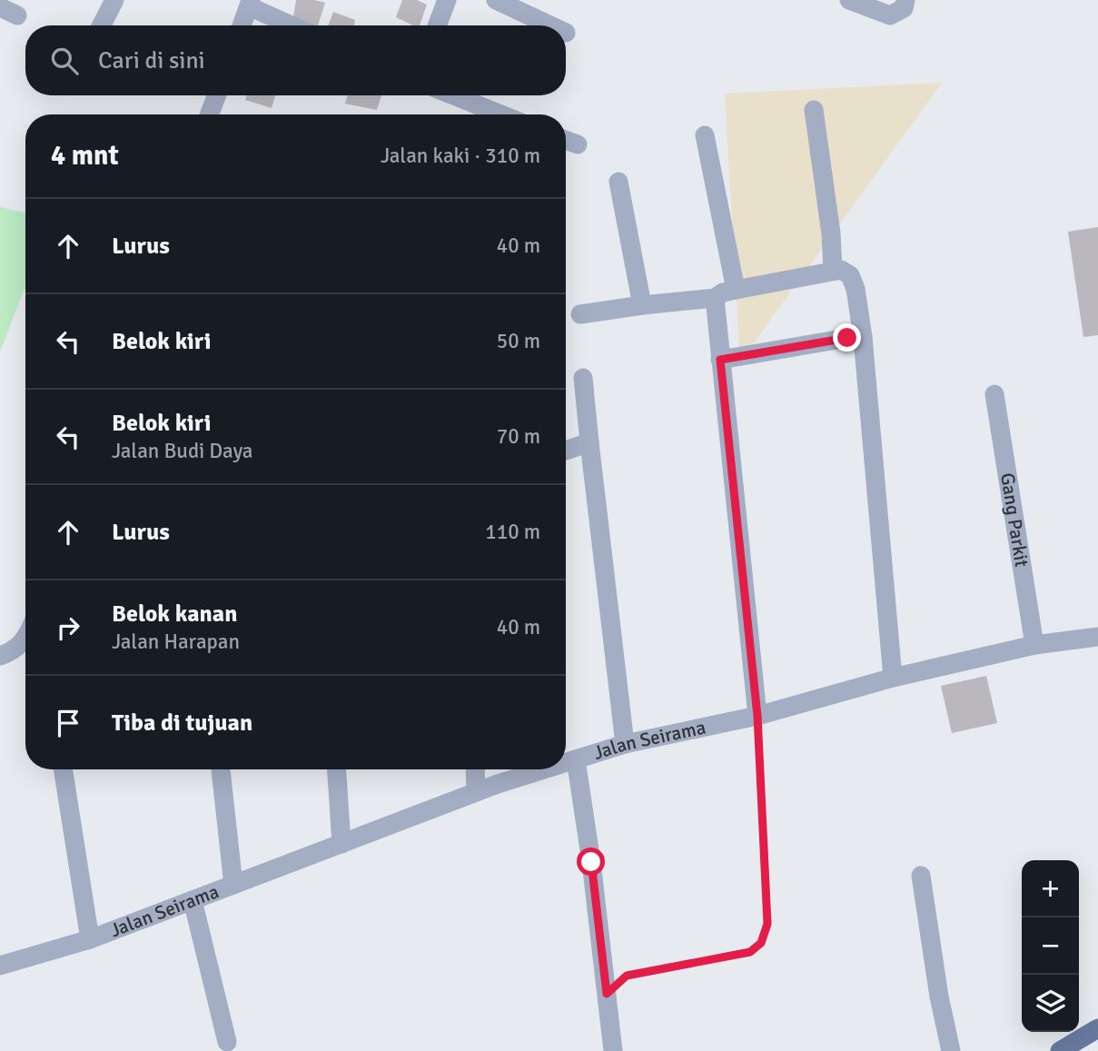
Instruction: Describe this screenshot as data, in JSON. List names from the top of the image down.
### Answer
{
  "streets": {
    "street": ["Gang Parkit", "Jalan Seirama"]
  },
  "crossings": [
    ["Gang Parkit", "Jalan Seirama"]
  ],
  "page": {
    "search": "Cari di sini",
    "heading": ["4 mnt", "Jalan kaki · 310 m"],
    "list": [
      ["Lurus", "40 m"],
      ["Belok kiri", "50 m"],
      ["Belok kiri", "Jalan Budi Daya", "70 m"],
      ["Lurus", "110 m"],
      ["Belok kanan", "Jalan Harapan", "40 m"],
      "Tiba di tujuan"
    ],
    "map_buttons": ["+", "−"]
  }
}
